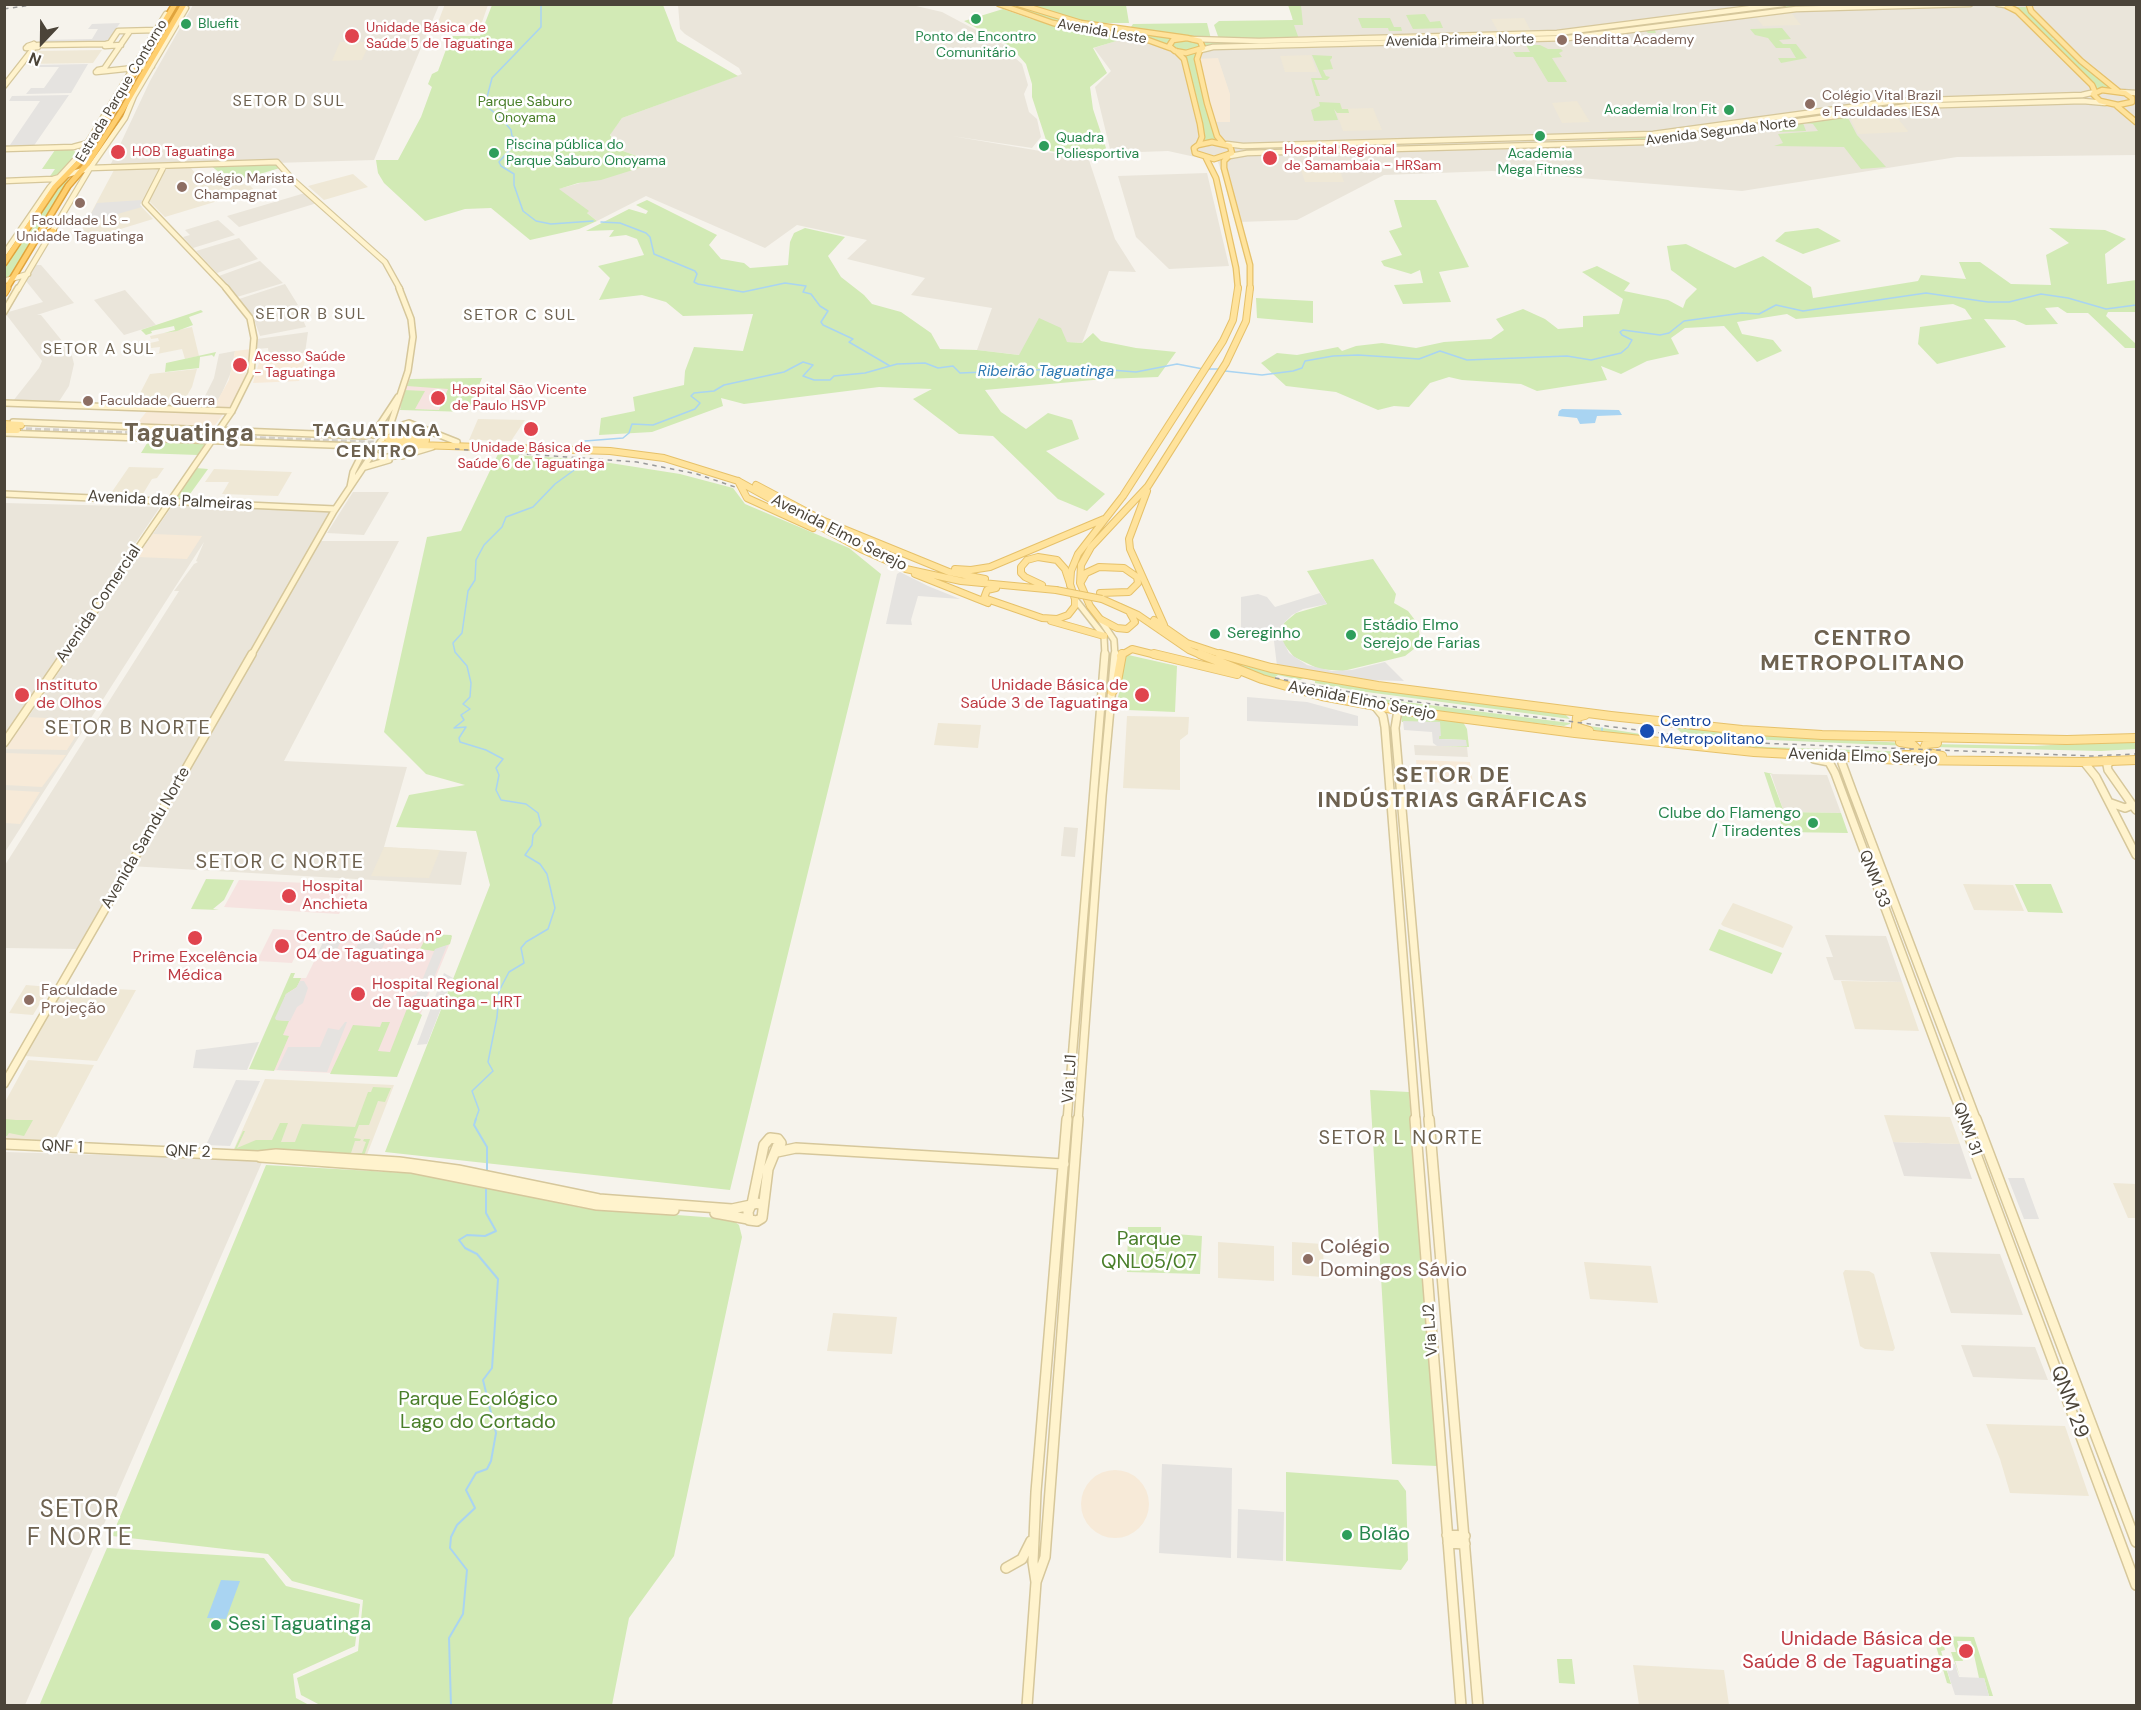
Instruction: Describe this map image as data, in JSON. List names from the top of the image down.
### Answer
{
  "streets": {
    "highway": ["Estrada Parque Contorno"],
    "main road": [
      "Avenida Leste",
      "Avenida Primeira Norte",
      "Avenida Segunda Norte",
      "Avenida das Palmeiras",
      "Avenida Elmo Serejo",
      "Avenida Comercial",
      "Avenida Samdu Norte",
      "QNM 33",
      "Via LJ1",
      "QNM 31",
      "QNF 1",
      "QNF 2",
      "Via LJ2",
      "QNM 29"
    ]
  },
  "crossings": [
    ["Avenida Leste", "Avenida Primeira Norte"],
    ["Avenida das Palmeiras", "Avenida Comercial"],
    ["Avenida das Palmeiras", "Avenida Samdu Norte"],
    ["Avenida Elmo Serejo", "Avenida Samdu Norte"],
    ["Avenida Elmo Serejo", "Via LJ2"],
    ["QNM 33", "QNM 31"],
    ["QNM 31", "QNM 29"],
    ["QNF 1", "QNF 2"]
  ],
  "districts": [
    "SETOR D SUL",
    "SETOR B SUL",
    "SETOR C SUL",
    "SETOR A SUL",
    "TAGUATINGA CENTRO",
    "Taguatinga",
    "CENTRO METROPOLITANO",
    "SETOR B NORTE",
    "SETOR DE INDÚSTRIAS GRÁFICAS",
    "SETOR C NORTE",
    "SETOR L NORTE",
    "SETOR F NORTE"
  ],
  "water": ["Ribeirão Taguatinga"],
  "parks": ["Parque Saburo Onoyama", "Parque QNL05/07", "Parque Ecológico Lago do Cortado"],
  "places": [
    "Ponto de Encontro Comunitário",
    "Bluefit",
    "Unidade Básica de Saúde 5 de Taguatinga",
    "Benditta Academy",
    "Colégio Vital Brazil e Faculdades IESA",
    "Academia Iron Fit",
    "Academia Mega Fitness",
    "Quadra Poliesportiva",
    "HOB Taguatinga",
    "Piscina pública do Parque Saburo Onoyama",
    "Hospital Regional de Samambaia - HRSam",
    "Colégio Marista Champagnat",
    "Faculdade LS - Unidade Taguatinga",
    "Acesso Saúde - Taguatinga",
    "Hospital São Vicente de Paulo HSVP",
    "Faculdade Guerra",
    "Unidade Básica de Saúde 6 de Taguatinga",
    "Sereginho",
    "Estádio Elmo Serejo de Farias",
    "Instituto de Olhos",
    "Unidade Básica de Saúde 3 de Taguatinga",
    "Centro Metropolitano",
    "Clube do Flamengo / Tiradentes",
    "Hospital Anchieta",
    "Prime Excelência Médica",
    "Centro de Saúde nº 04 de Taguatinga",
    "Hospital Regional de Taguatinga - HRT",
    "Faculdade Projeção",
    "Colégio Domingos Sávio",
    "Bolão",
    "Sesi Taguatinga",
    "Unidade Básica de Saúde 8 de Taguatinga"
  ],
  "north": "bottom"
}
